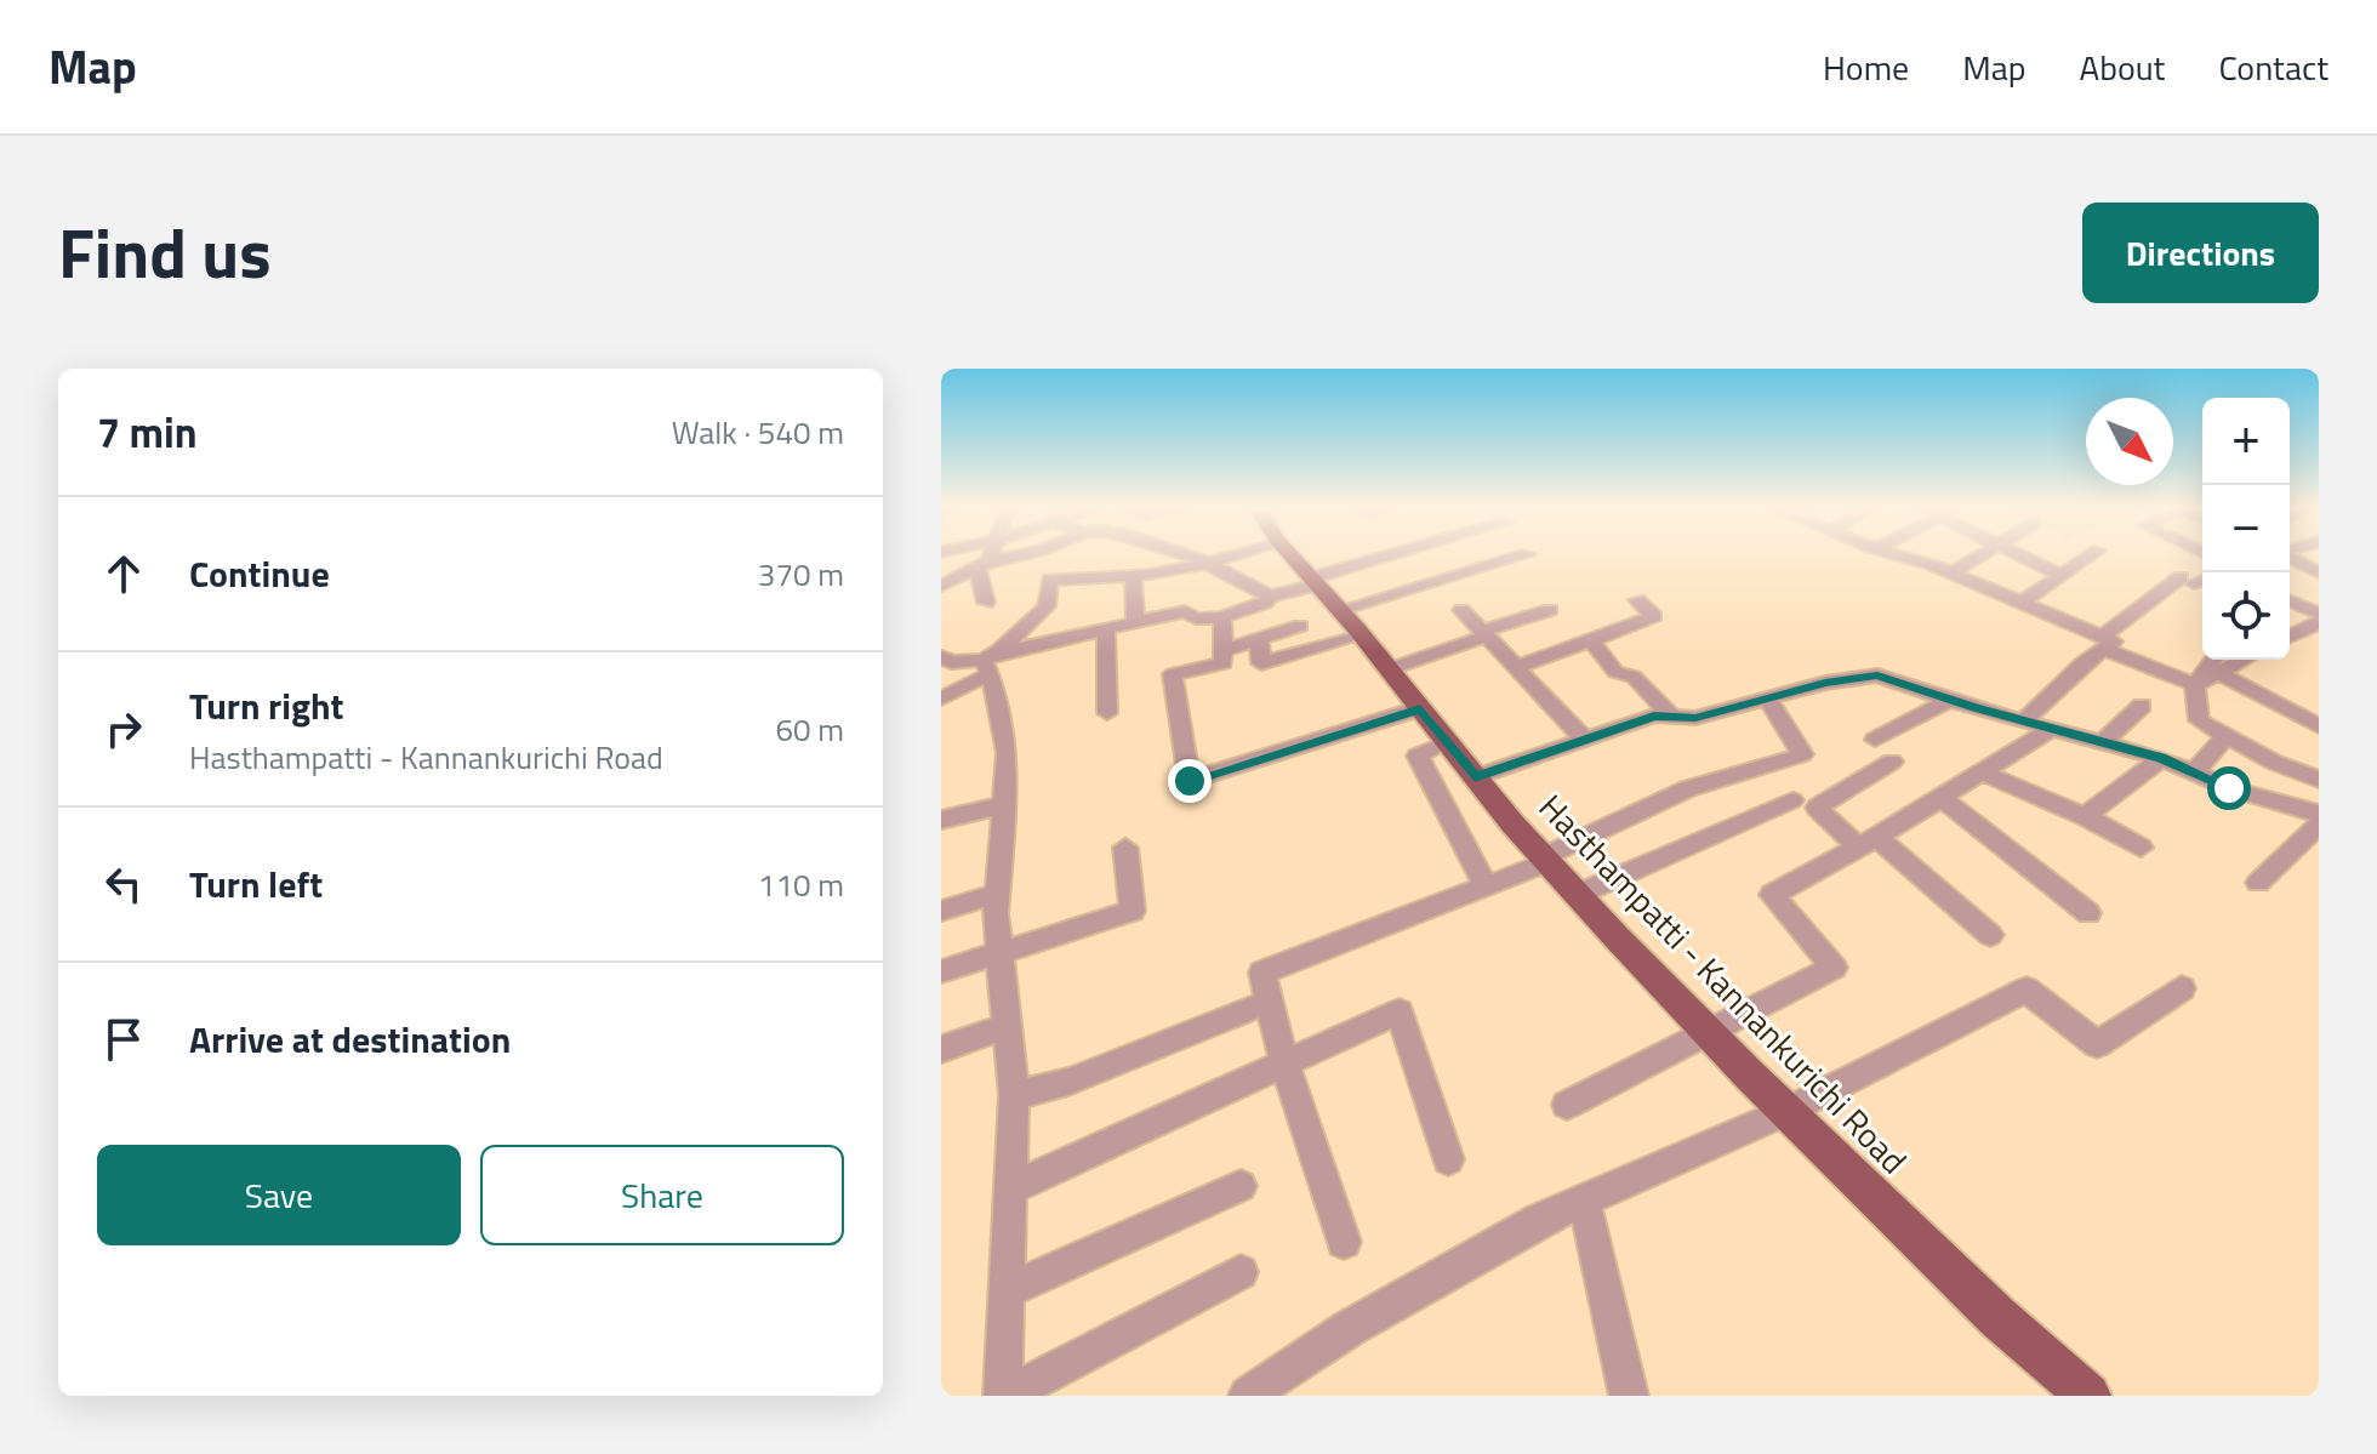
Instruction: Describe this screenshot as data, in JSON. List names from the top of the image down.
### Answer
{
  "streets": {
    "main road": ["Hasthampatti - Kannankurichi Road"]
  },
  "north": "bottom right",
  "page": {
    "header": "Map",
    "nav": [
      "Home",
      "Map",
      "About",
      "Contact"
    ],
    "title": "Find us",
    "buttons": [
      "Directions",
      ["Save", "Share"]
    ],
    "heading": ["7 min", "Walk · 540 m"],
    "map_buttons": ["+", "−"],
    "list": [
      ["Continue", "370 m"],
      ["Turn right", "Hasthampatti - Kannankurichi Road", "60 m"],
      ["Turn left", "110 m"],
      "Arrive at destination"
    ]
  }
}
